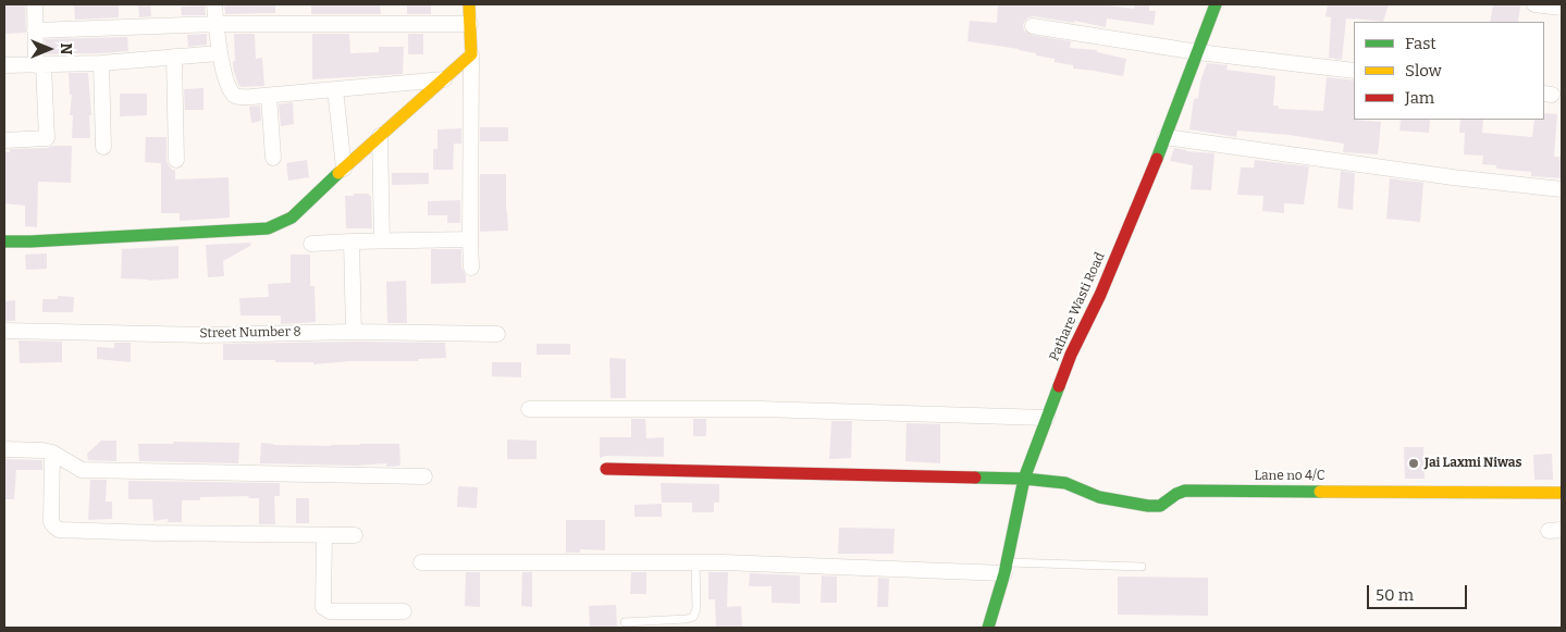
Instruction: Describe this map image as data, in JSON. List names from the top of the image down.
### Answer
{
  "streets": {
    "street": ["Pathare Wasti Road", "Street Number 8", "Lane no 4/C"]
  },
  "crossings": [
    ["Pathare Wasti Road", "Lane no 4/C"]
  ],
  "places": ["Jai Laxmi Niwas"],
  "legend": ["Fast", "Slow", "Jam"],
  "scale_bar": "50 m",
  "north": "right"
}
